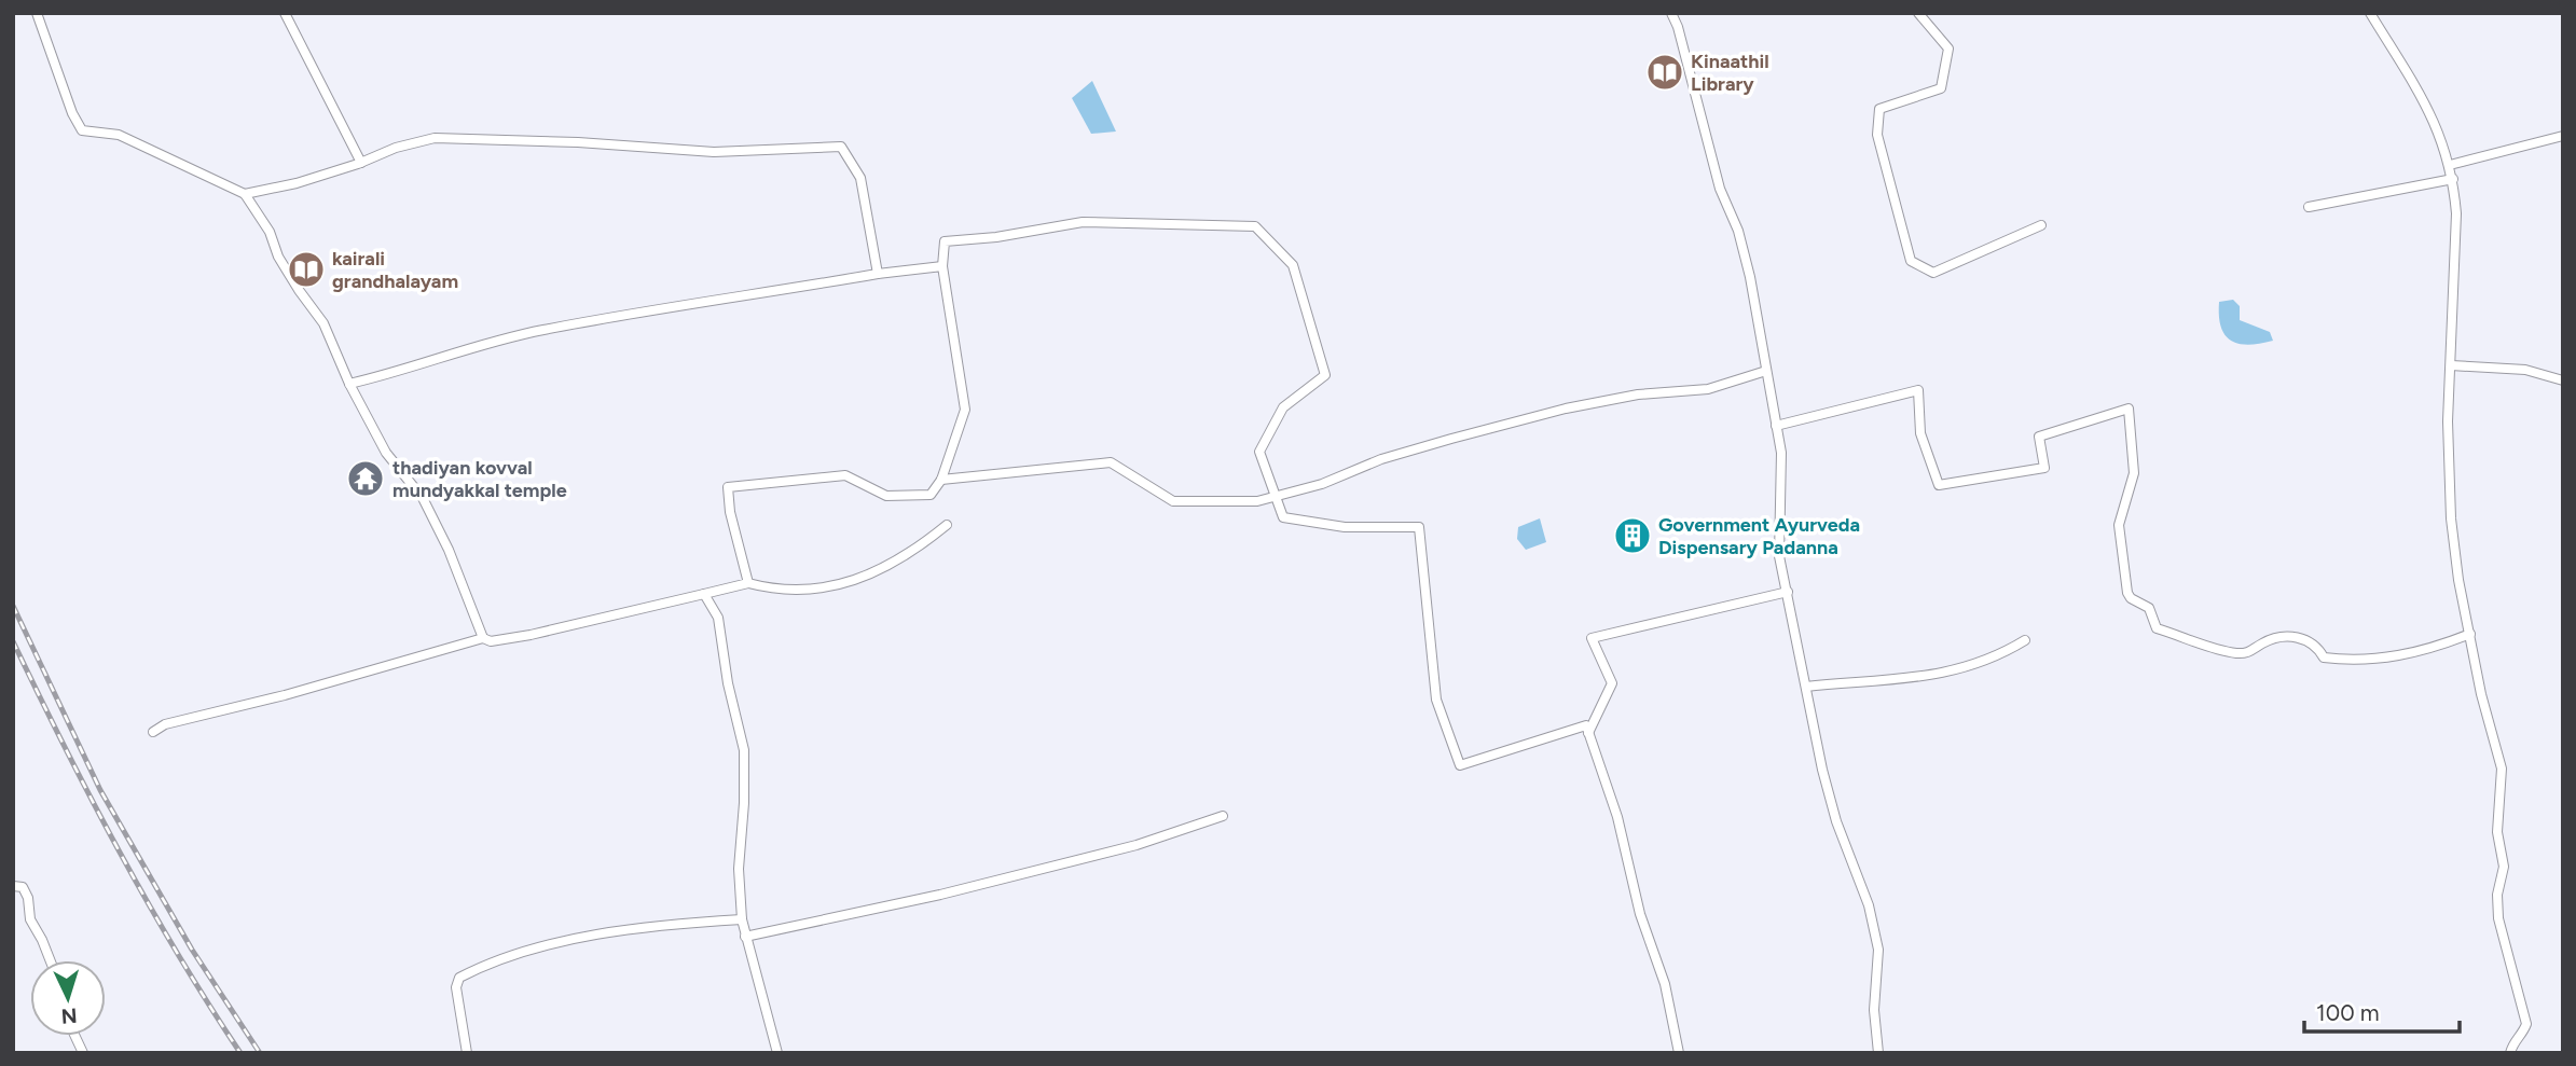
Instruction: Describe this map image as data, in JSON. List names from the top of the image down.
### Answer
{
  "places": {
    "library": ["Kinaathil Library", "kairali grandhalayam"],
    "temple": ["thadiyan kovval mundyakkal temple"],
    "building": ["Government Ayurveda Dispensary Padanna"]
  },
  "scale_bar": "100 m",
  "north": "bottom"
}
